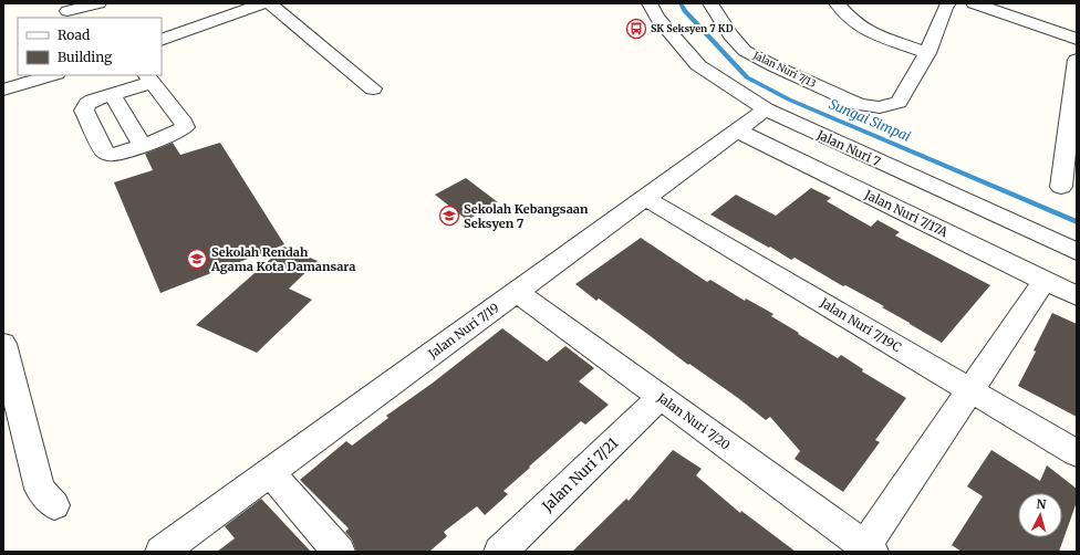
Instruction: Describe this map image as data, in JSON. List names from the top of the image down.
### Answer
{
  "streets": {
    "street": [
      "Jalan Nuri 7/13",
      "Jalan Nuri 7",
      "Jalan Nuri 7/17A",
      "Jalan Nuri 7/19C",
      "Jalan Nuri 7/19",
      "Jalan Nuri 7/20",
      "Jalan Nuri 7/21"
    ]
  },
  "crossings": [
    ["Jalan Nuri 7", "Jalan Nuri 7/19"],
    ["Jalan Nuri 7/17A", "Jalan Nuri 7/19"],
    ["Jalan Nuri 7/19C", "Jalan Nuri 7/19"],
    ["Jalan Nuri 7/19", "Jalan Nuri 7/20"],
    ["Jalan Nuri 7/20", "Jalan Nuri 7/21"]
  ],
  "water": ["Sungai Simpai"],
  "places": {
    "bus stop": ["SK Seksyen 7 KD"],
    "school or university": ["Sekolah Kebangsaan Seksyen 7", "Sekolah Rendah Agama Kota Damansara"]
  },
  "legend": ["Road", "Building"],
  "north": "top"
}
